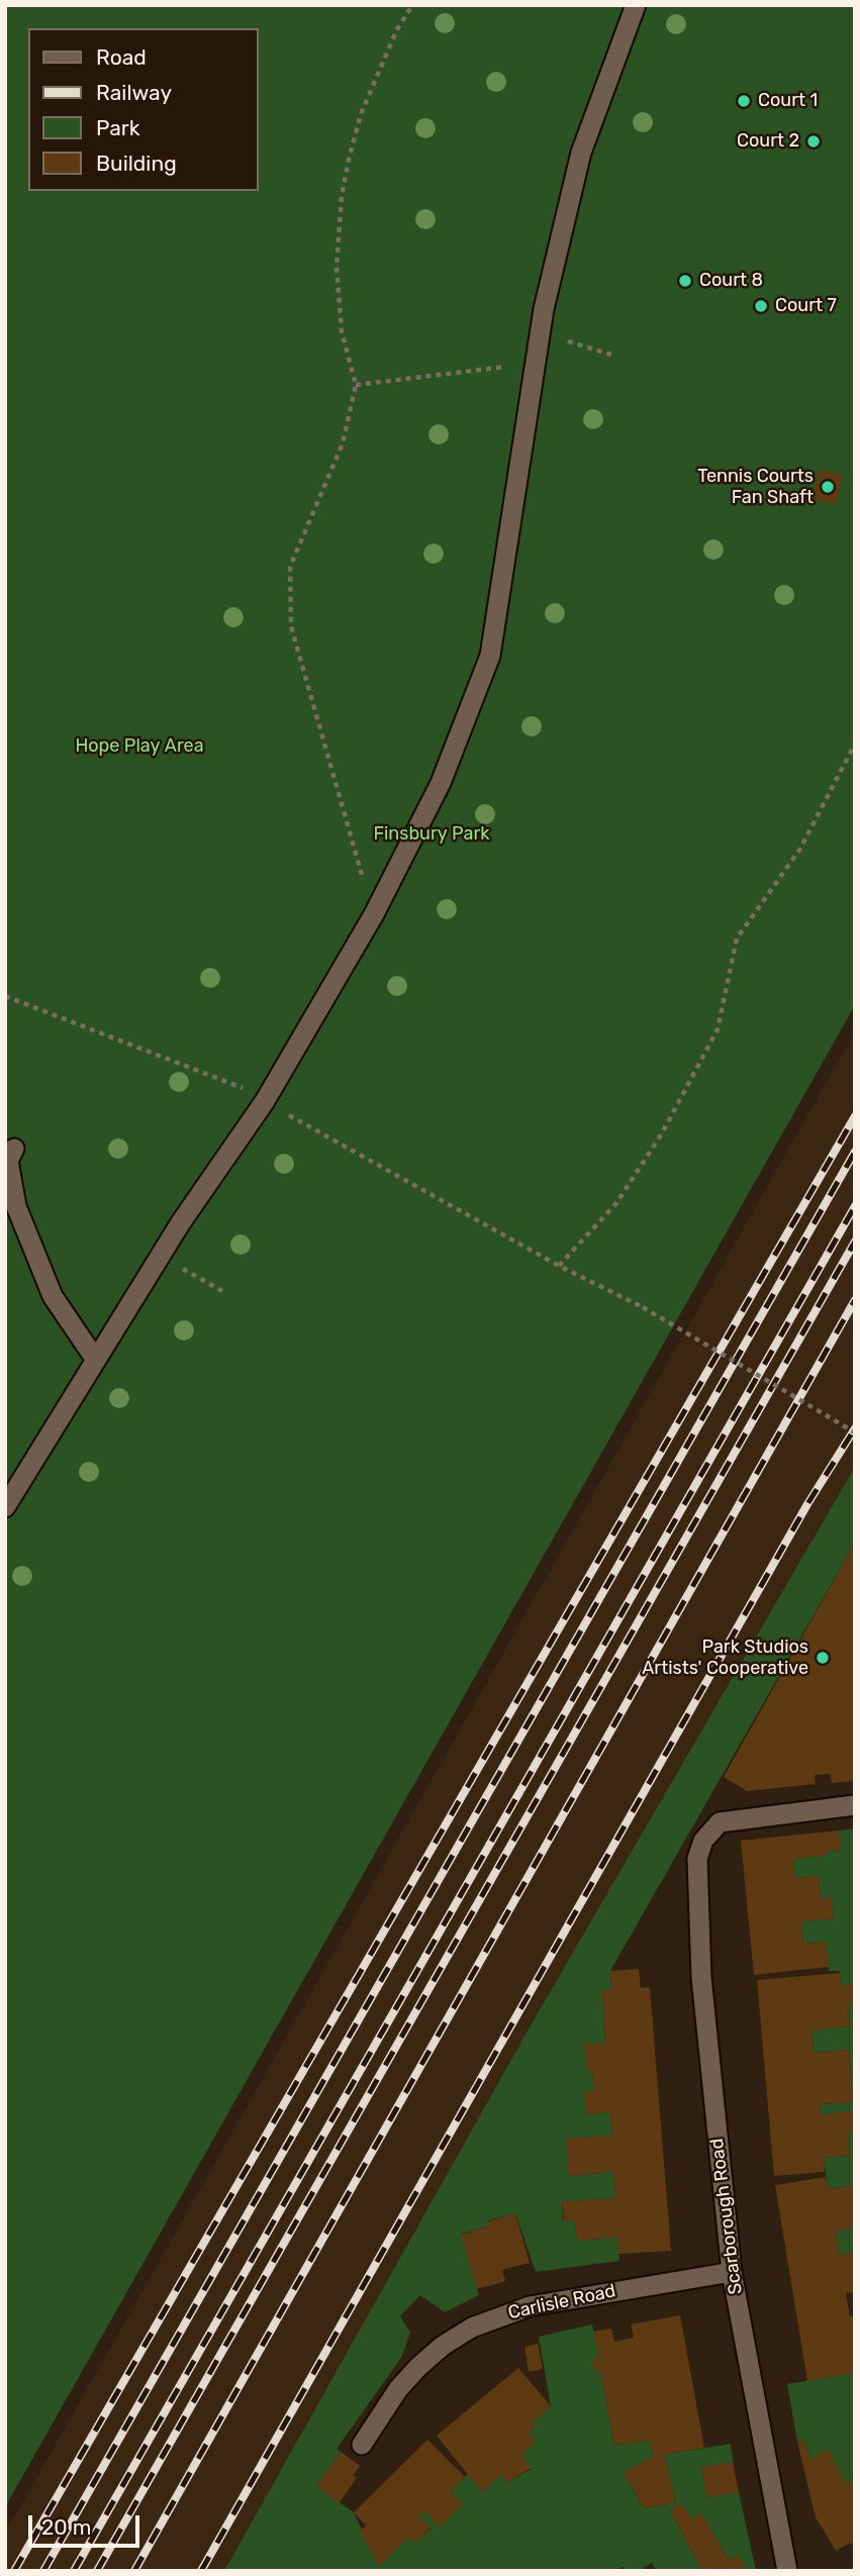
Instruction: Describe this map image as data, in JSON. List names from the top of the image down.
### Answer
{
  "streets": {
    "street": ["Scarborough Road", "Carlisle Road"]
  },
  "crossings": [
    ["Scarborough Road", "Carlisle Road"]
  ],
  "parks": ["Hope Play Area", "Finsbury Park"],
  "places": [
    "Court 1",
    "Court 2",
    "Court 8",
    "Court 7",
    "Tennis Courts Fan Shaft",
    "Park Studios Artists' Cooperative"
  ],
  "legend": [
    "Road",
    "Railway",
    "Park",
    "Building"
  ],
  "scale_bar": "20 m"
}
